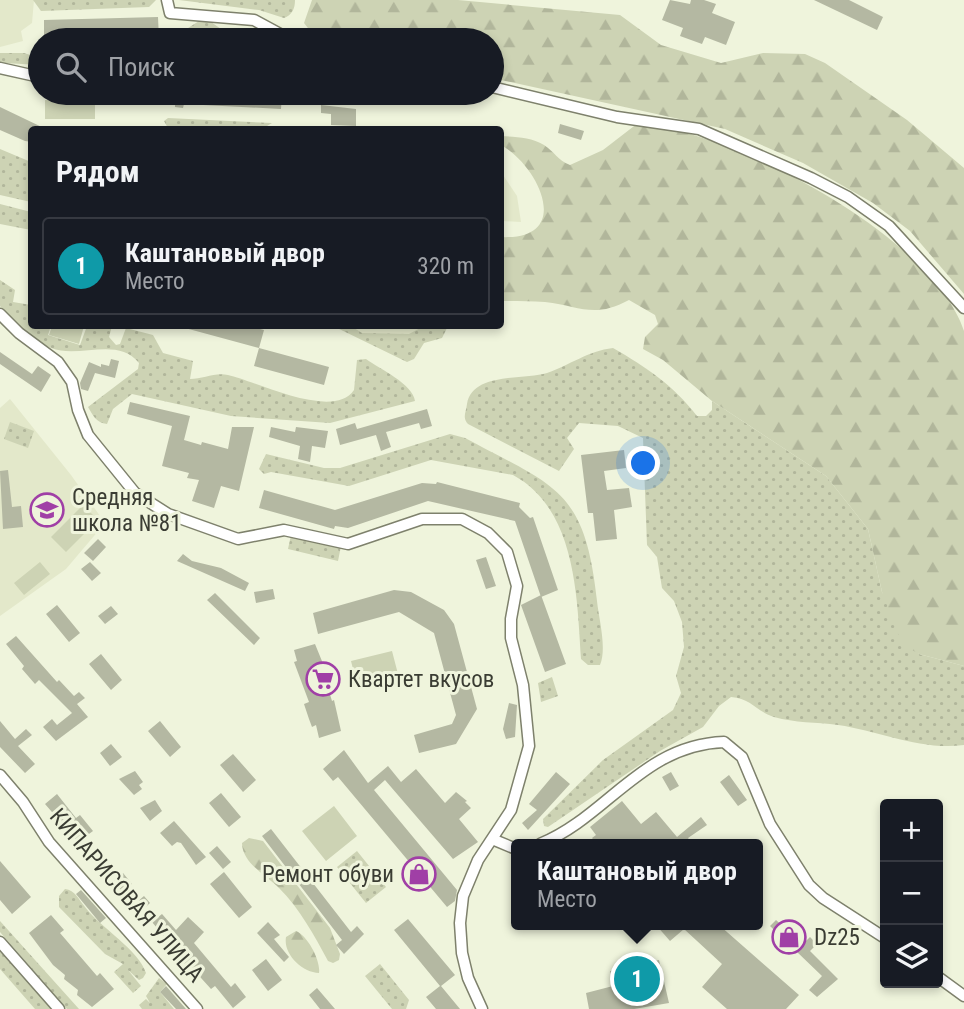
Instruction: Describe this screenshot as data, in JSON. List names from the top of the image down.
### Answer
{
  "streets": {
    "street": ["КИПАРИСОВАЯ УЛИЦА"]
  },
  "places": {
    "school or university": ["Средняя школа №81"],
    "supermarket": ["Квартет вкусов"],
    "shop": ["Ремонт обуви", "Dz25"]
  },
  "page": {
    "search": "Поиск",
    "heading": "Рядом",
    "list": [
      {
        "mark": "1",
        "name": "Каштановый двор",
        "note": "Место",
        "value": "320 m"
      }
    ],
    "map_buttons": ["+", "−"],
    "popup": ["Каштановый двор", "Место"],
    "pins": "1"
  }
}
